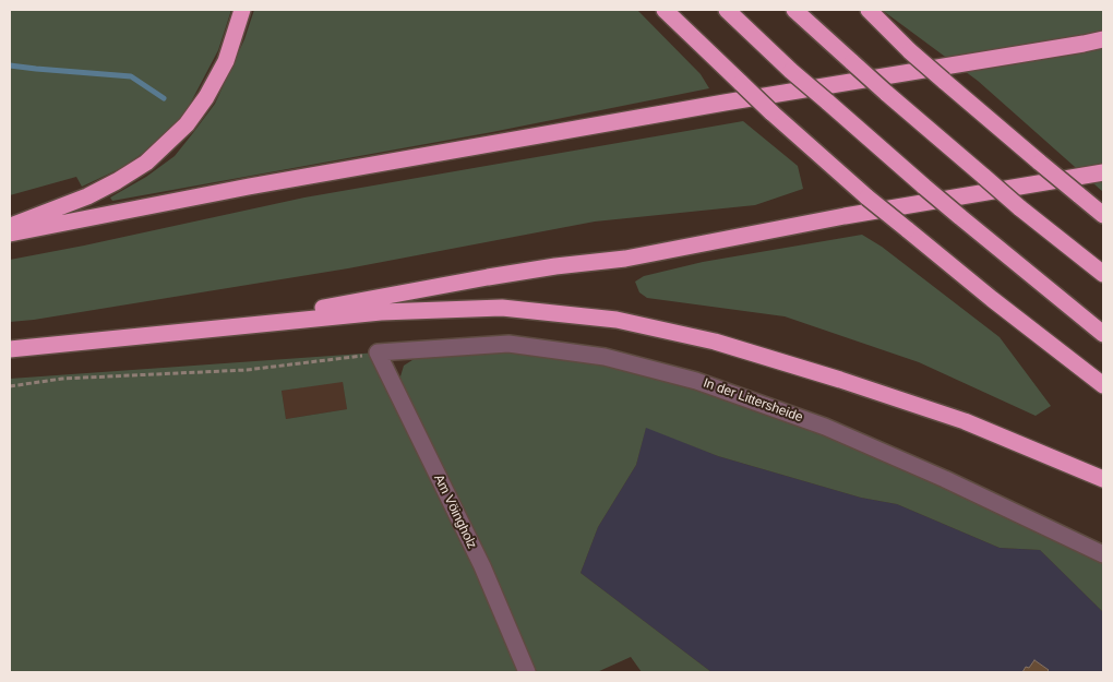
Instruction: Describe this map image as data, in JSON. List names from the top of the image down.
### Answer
{
  "streets": {
    "street": ["In der Littersheide", "Am Vöingholz"]
  },
  "crossings": [
    ["In der Littersheide", "Am Vöingholz"]
  ]
}
